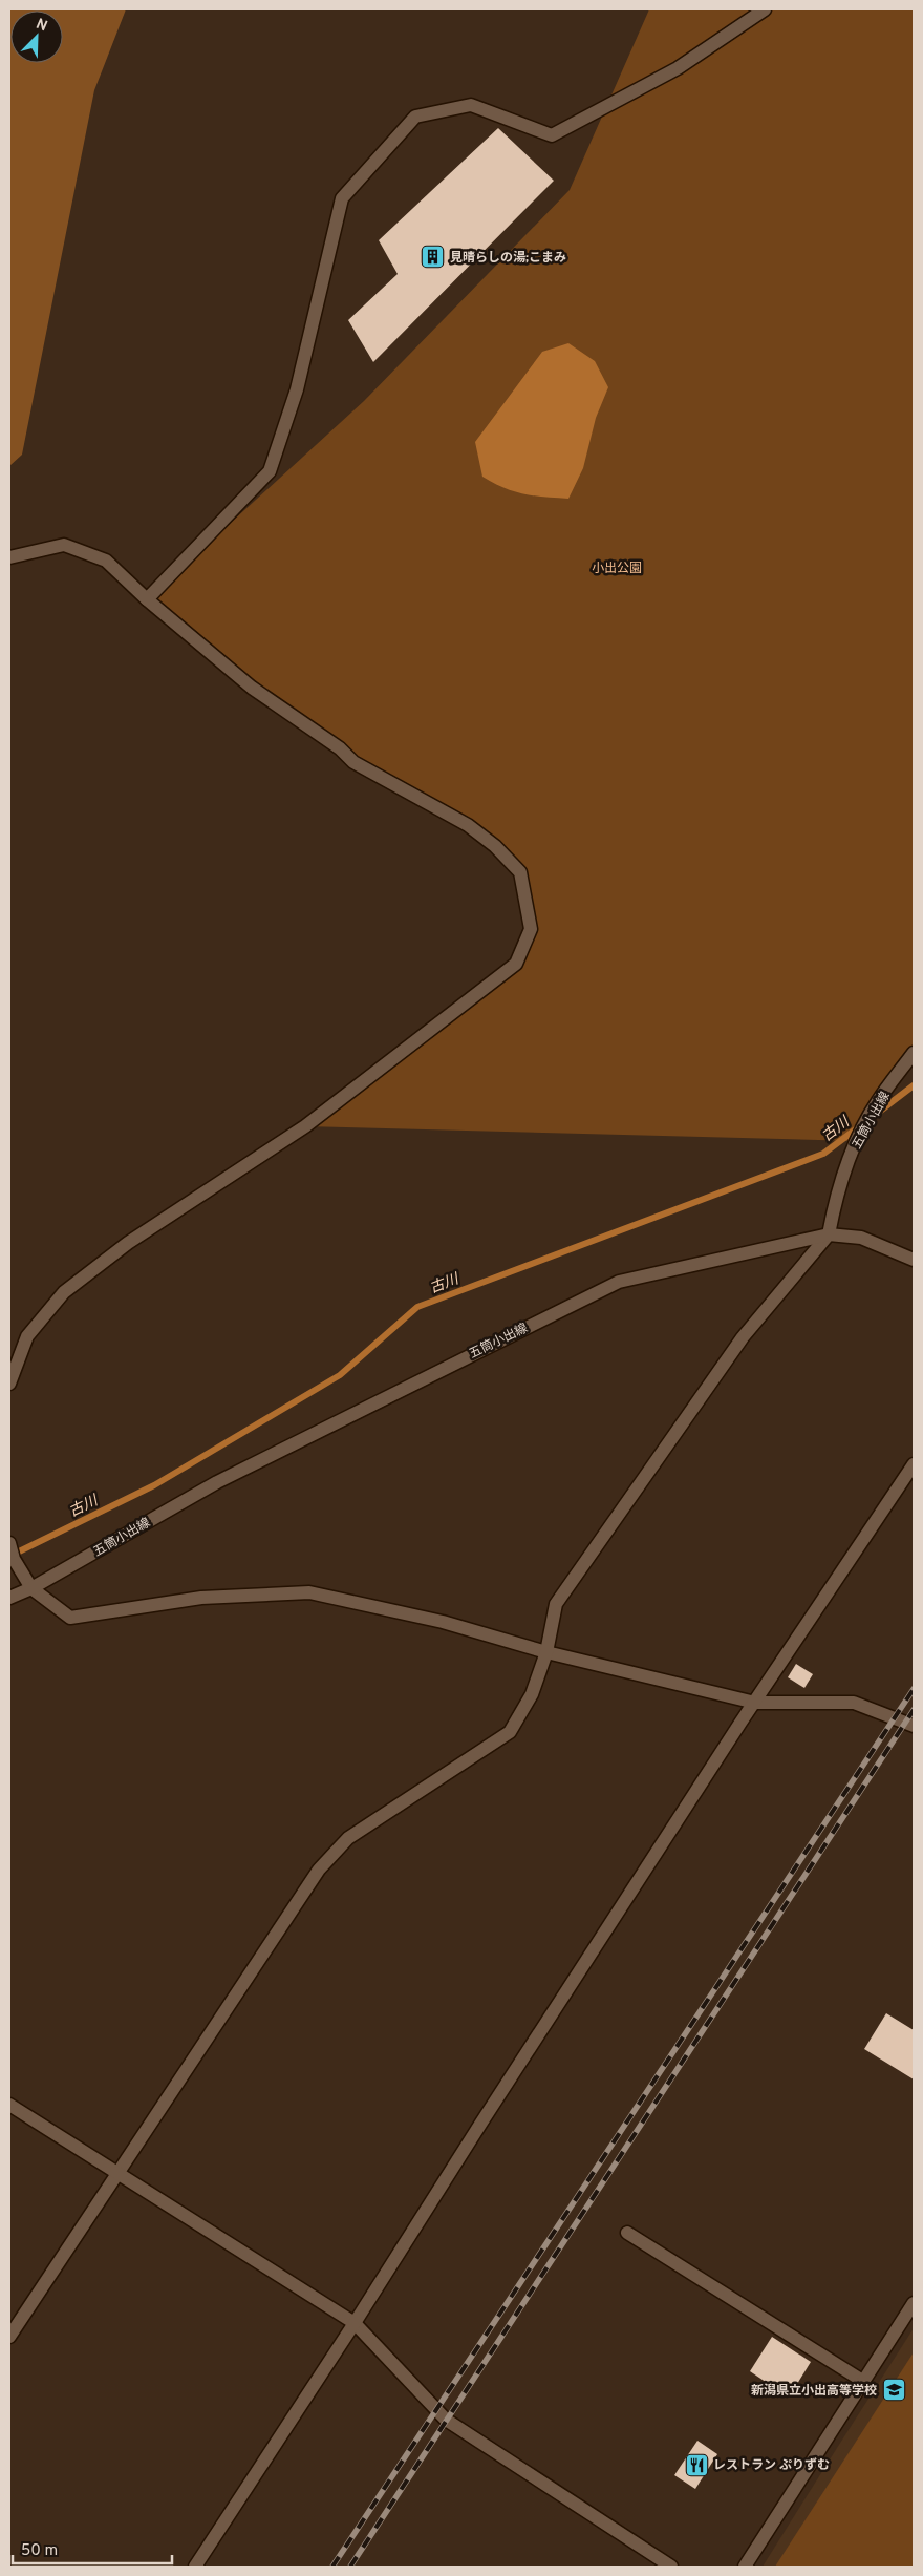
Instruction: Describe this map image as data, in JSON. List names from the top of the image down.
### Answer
{
  "streets": {
    "street": ["五筒小出線"]
  },
  "water": ["古川"],
  "parks": ["小出公園"],
  "places": {
    "building": ["見晴らしの湯;こまみ"],
    "school or university": ["新潟県立小出高等学校"],
    "restaurant": ["レストラン ぷりずむ"]
  },
  "scale_bar": "50 m",
  "north": "top right"
}
